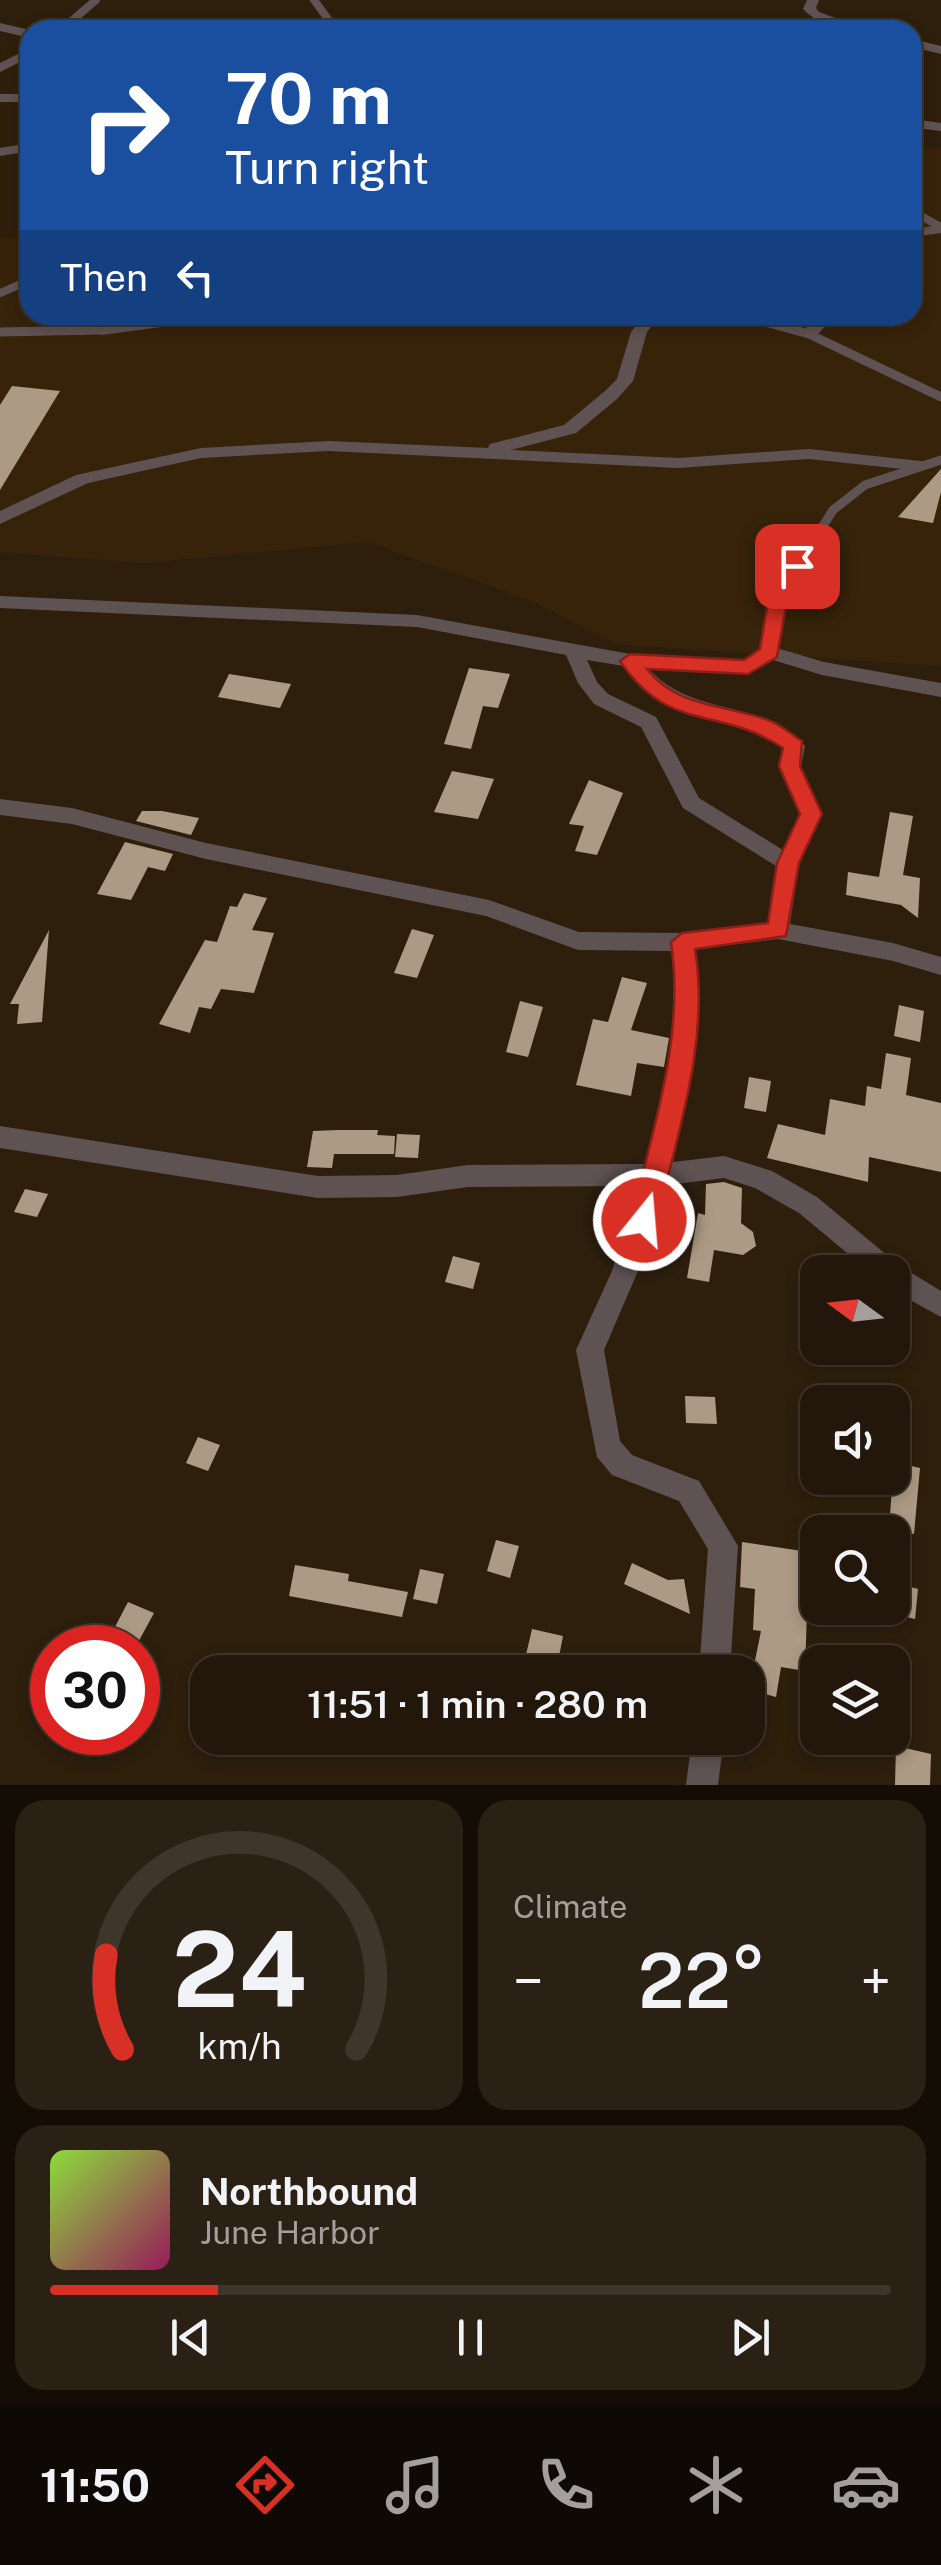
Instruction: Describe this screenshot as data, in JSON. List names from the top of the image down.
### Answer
{
  "north": "left",
  "page": {
    "turn": ["70 m", "Turn right"],
    "then": "Then",
    "limit": "30",
    "trip": "11:51 · 1 min · 280 m",
    "tile": "Climate",
    "heat": ["−", "22°", "+"],
    "song": ["Northbound", "June Harbor"],
    "tabs": "11:50",
    "gauge": ["24", "km/h"]
  }
}
